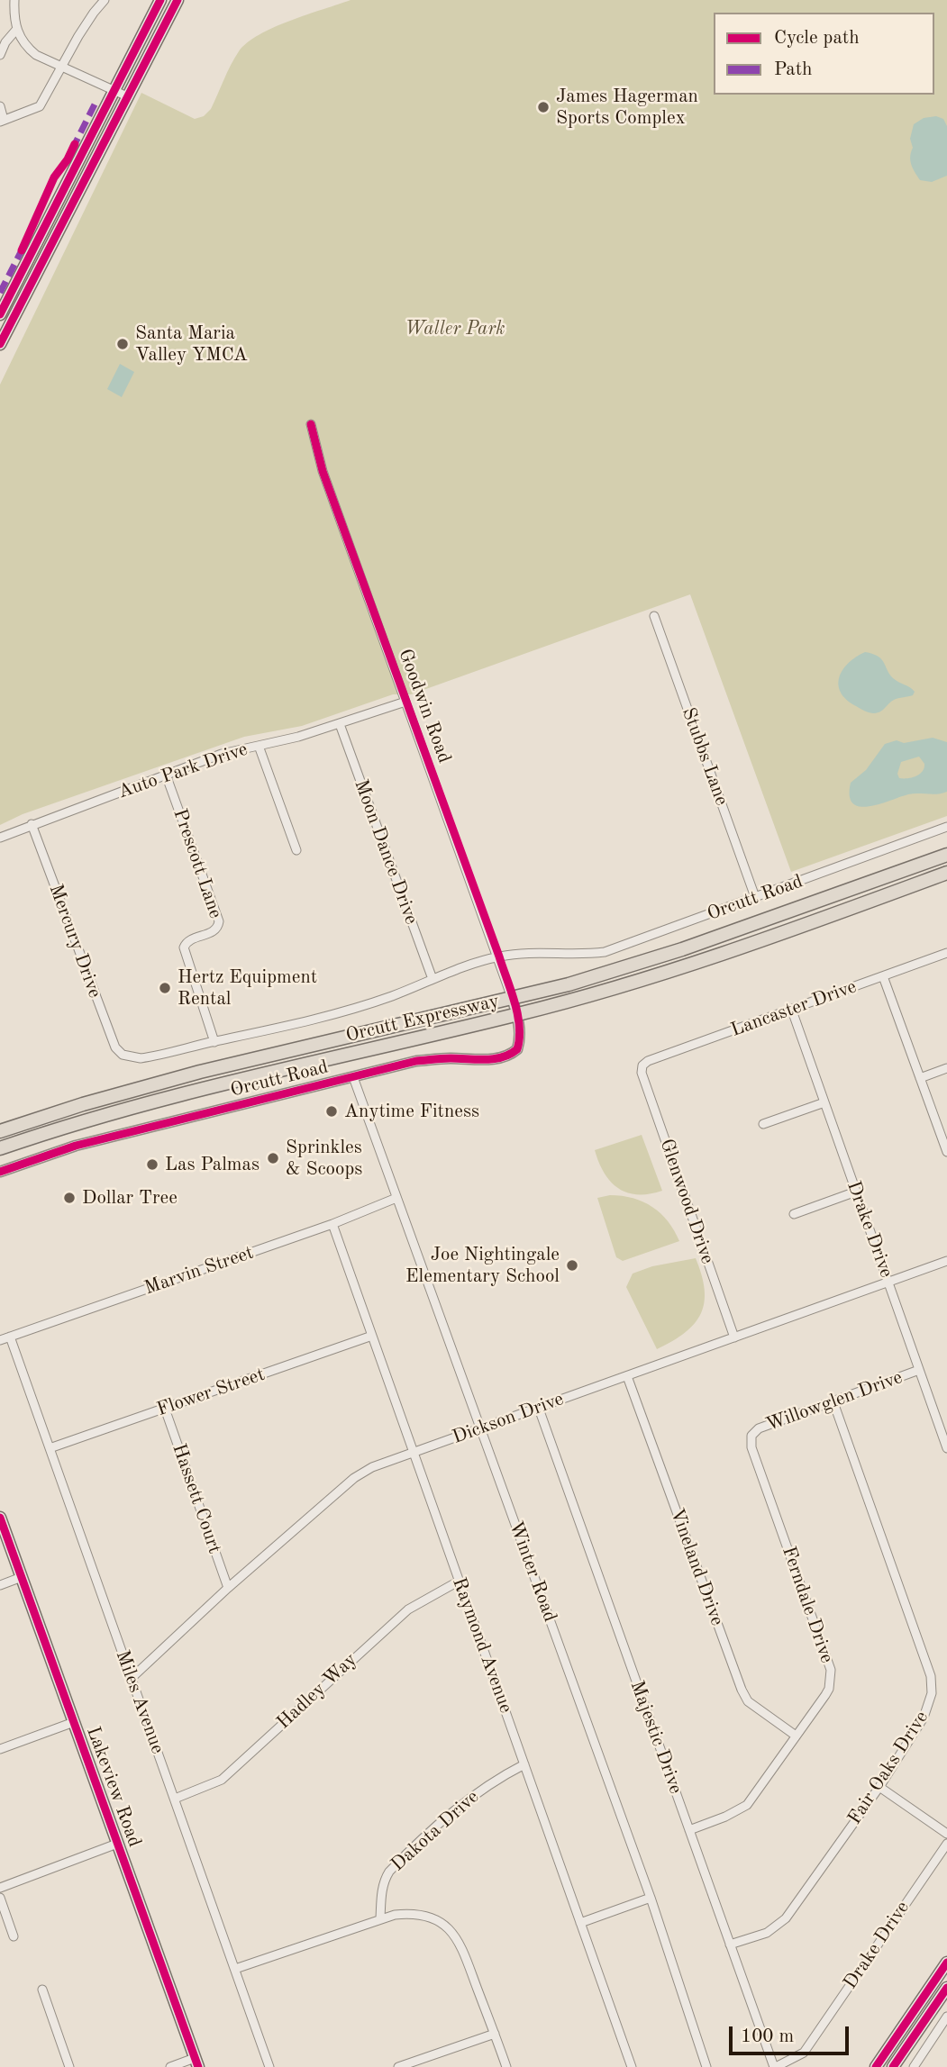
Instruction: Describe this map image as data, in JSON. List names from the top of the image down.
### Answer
{
  "streets": {
    "highway": ["Orcutt Expressway"],
    "main road": ["Lakeview Road"],
    "street": [
      "Goodwin Road",
      "Stubbs Lane",
      "Auto Park Drive",
      "Moon Dance Drive",
      "Prescott Lane",
      "Orcutt Road",
      "Mercury Drive",
      "Lancaster Drive",
      "Glenwood Drive",
      "Drake Drive",
      "Marvin Street",
      "Flower Street",
      "Willowglen Drive",
      "Dickson Drive",
      "Hassett Court",
      "Vineland Drive",
      "Winter Road",
      "Ferndale Drive",
      "Raymond Avenue",
      "Hadley Way",
      "Miles Avenue",
      "Majestic Drive",
      "Fair Oaks Drive",
      "Dakota Drive"
    ]
  },
  "crossings": [
    ["Goodwin Road", "Auto Park Drive"],
    ["Goodwin Road", "Orcutt Road"],
    ["Goodwin Road", "Orcutt Expressway"],
    ["Stubbs Lane", "Orcutt Road"],
    ["Auto Park Drive", "Moon Dance Drive"],
    ["Auto Park Drive", "Prescott Lane"],
    ["Auto Park Drive", "Mercury Drive"],
    ["Moon Dance Drive", "Orcutt Road"],
    ["Prescott Lane", "Orcutt Road"],
    ["Orcutt Road", "Mercury Drive"],
    ["Orcutt Road", "Orcutt Expressway"],
    ["Orcutt Road", "Winter Road"],
    ["Lancaster Drive", "Glenwood Drive"],
    ["Lancaster Drive", "Drake Drive"],
    ["Glenwood Drive", "Dickson Drive"],
    ["Drake Drive", "Willowglen Drive"],
    ["Drake Drive", "Dickson Drive"],
    ["Drake Drive", "Majestic Drive"],
    ["Marvin Street", "Winter Road"],
    ["Marvin Street", "Raymond Avenue"],
    ["Marvin Street", "Miles Avenue"],
    ["Flower Street", "Hassett Court"],
    ["Flower Street", "Raymond Avenue"],
    ["Flower Street", "Miles Avenue"],
    ["Willowglen Drive", "Ferndale Drive"],
    ["Willowglen Drive", "Fair Oaks Drive"],
    ["Dickson Drive", "Hassett Court"],
    ["Dickson Drive", "Vineland Drive"],
    ["Dickson Drive", "Winter Road"],
    ["Dickson Drive", "Raymond Avenue"],
    ["Dickson Drive", "Miles Avenue"],
    ["Dickson Drive", "Majestic Drive"],
    ["Vineland Drive", "Ferndale Drive"],
    ["Ferndale Drive", "Majestic Drive"],
    ["Raymond Avenue", "Hadley Way"],
    ["Raymond Avenue", "Dakota Drive"],
    ["Hadley Way", "Miles Avenue"],
    ["Majestic Drive", "Fair Oaks Drive"]
  ],
  "parks": ["Waller Park"],
  "places": [
    "James Hagerman Sports Complex",
    "Santa Maria Valley YMCA",
    "Hertz Equipment Rental",
    "Anytime Fitness",
    "Sprinkles & Scoops",
    "Las Palmas",
    "Dollar Tree",
    "Joe Nightingale Elementary School"
  ],
  "legend": ["Cycle path", "Path"],
  "scale_bar": "100 m"
}
